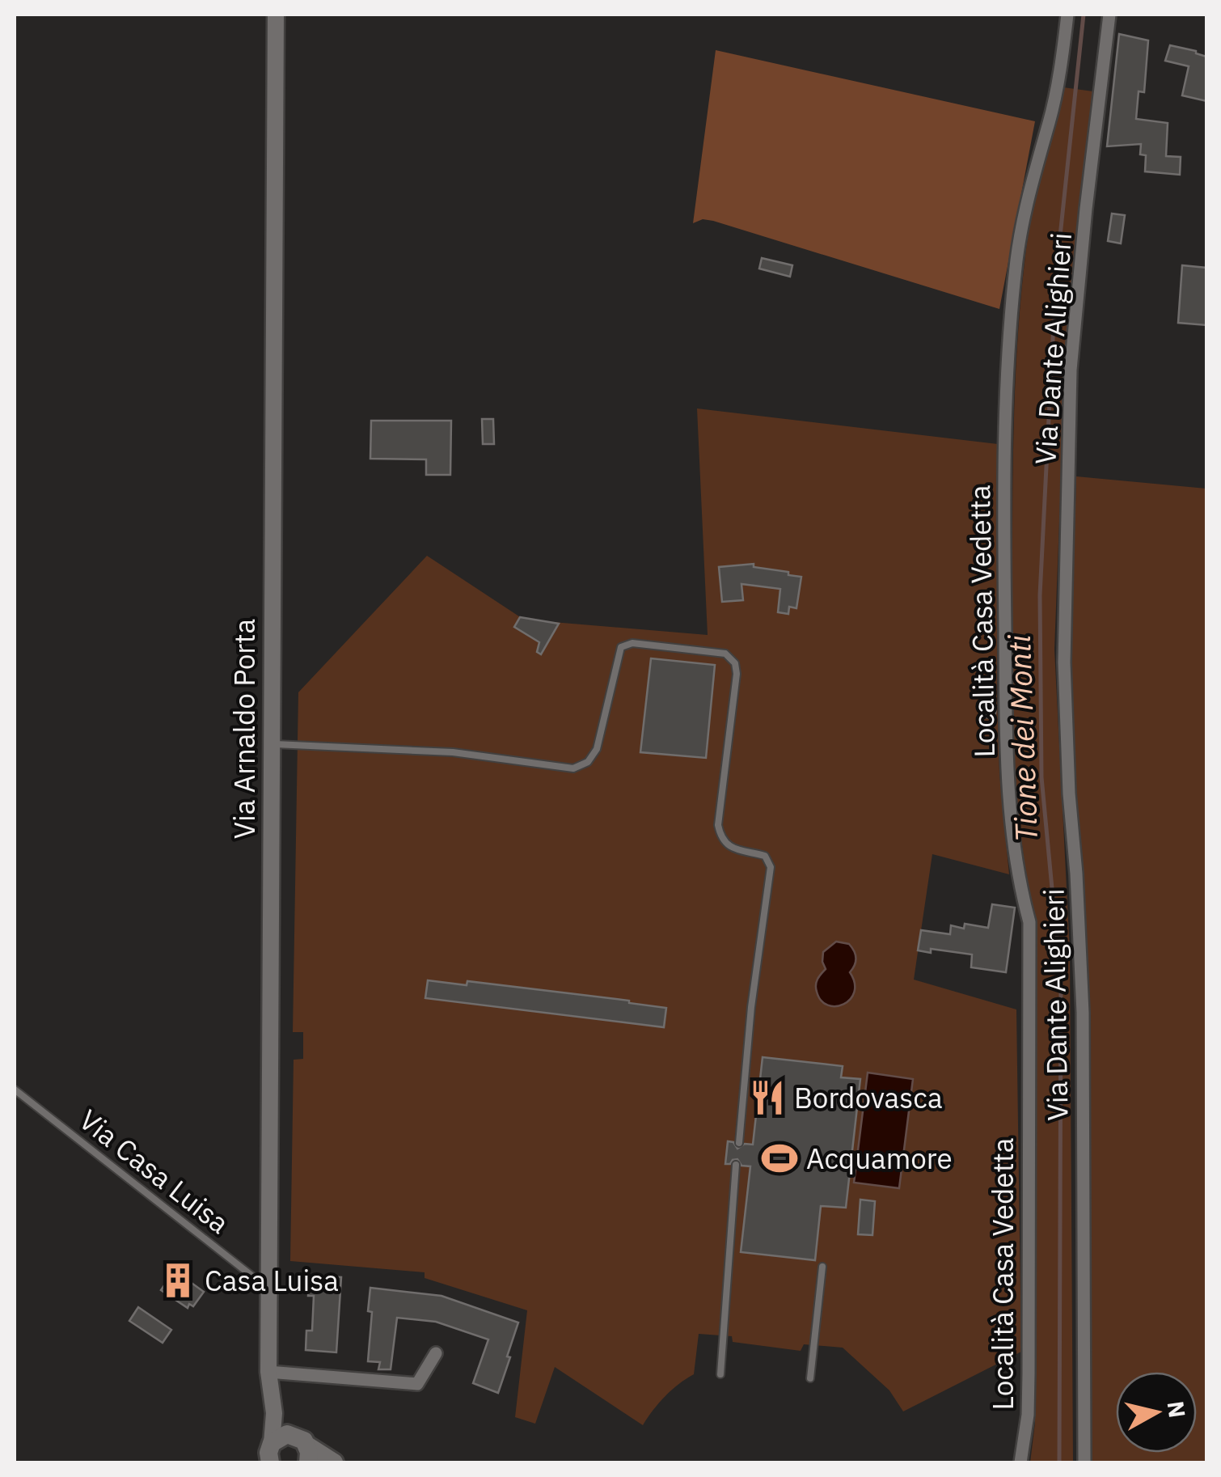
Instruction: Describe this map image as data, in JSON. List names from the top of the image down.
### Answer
{
  "streets": {
    "street": ["Via Dante Alighieri", "Località Casa Vedetta", "Via Arnaldo Porta"],
    "lane": ["Via Casa Luisa"]
  },
  "crossings": [
    ["Via Arnaldo Porta", "Via Casa Luisa"]
  ],
  "water": ["Tione dei Monti"],
  "places": {
    "restaurant": ["Bordovasca"],
    "sports": ["Acquamore"],
    "building": ["Casa Luisa"]
  },
  "north": "right"
}
